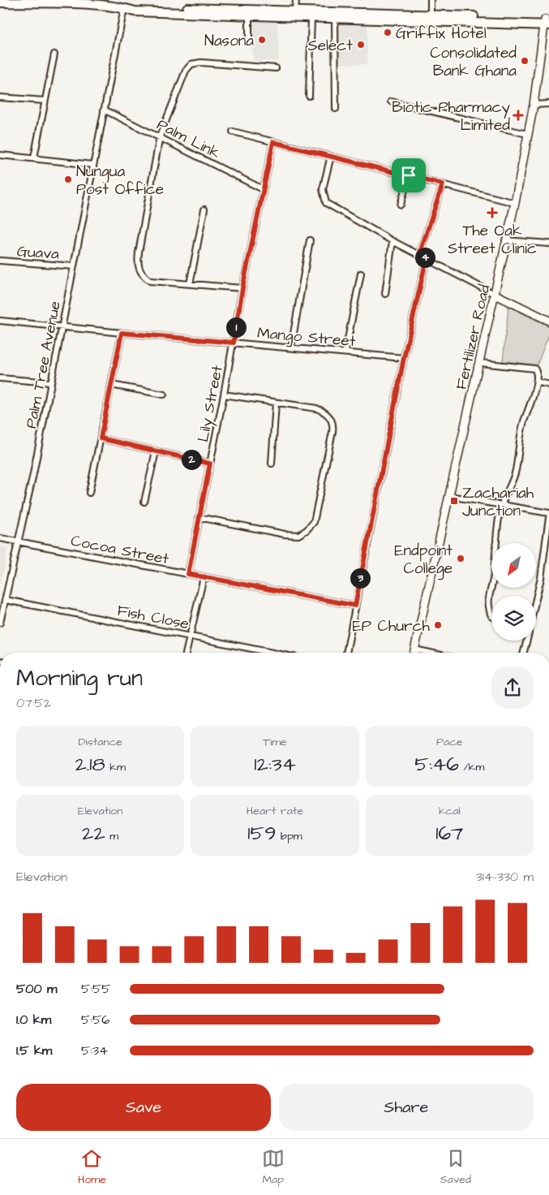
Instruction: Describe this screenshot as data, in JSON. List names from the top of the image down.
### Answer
{
  "streets": {
    "street": [
      "Palm Link",
      "Guava",
      "Mango Street",
      "Fertilizer Road",
      "Palm Tree Avenue",
      "Lily Street",
      "Cocoa Street",
      "Fish Close"
    ]
  },
  "crossings": [
    ["Palm Link", "Palm Tree Avenue"],
    ["Palm Link", "Lily Street"],
    ["Guava", "Palm Tree Avenue"],
    ["Mango Street", "Palm Tree Avenue"],
    ["Mango Street", "Lily Street"],
    ["Palm Tree Avenue", "Cocoa Street"],
    ["Palm Tree Avenue", "Fish Close"],
    ["Lily Street", "Cocoa Street"]
  ],
  "places": {
    "other": [
      "Griffix Hotel",
      "Nasona",
      "Select",
      "Consolidated Bank Ghana",
      "Nungua Post Office",
      "Endpoint College",
      "EP Church"
    ],
    "health": ["Biotic Pharmacy Limited", "The Oak Street Clinic"],
    "transit": ["Zachariah Junction"]
  },
  "north": "bottom left",
  "page": {
    "pins": [
      "4",
      "1",
      "2",
      "3"
    ],
    "heading": ["Morning run", "07:52"],
    "stats": [
      ["Distance", "2.18 km"],
      ["Time", "12:34"],
      ["Pace", "5:46 /km"],
      ["Elevation", "22 m"],
      ["Heart rate", "159 bpm"],
      ["kcal", "167"]
    ],
    "chart": ["Elevation", "314–330 m"],
    "list": [
      {
        "name": "500 m",
        "note": "5:55"
      },
      {
        "name": "1.0 km",
        "note": "5:56"
      },
      {
        "name": "1.5 km",
        "note": "5:34"
      }
    ],
    "buttons": ["Save", "Share"],
    "tabs": ["Home", "Map", "Saved"]
  }
}
